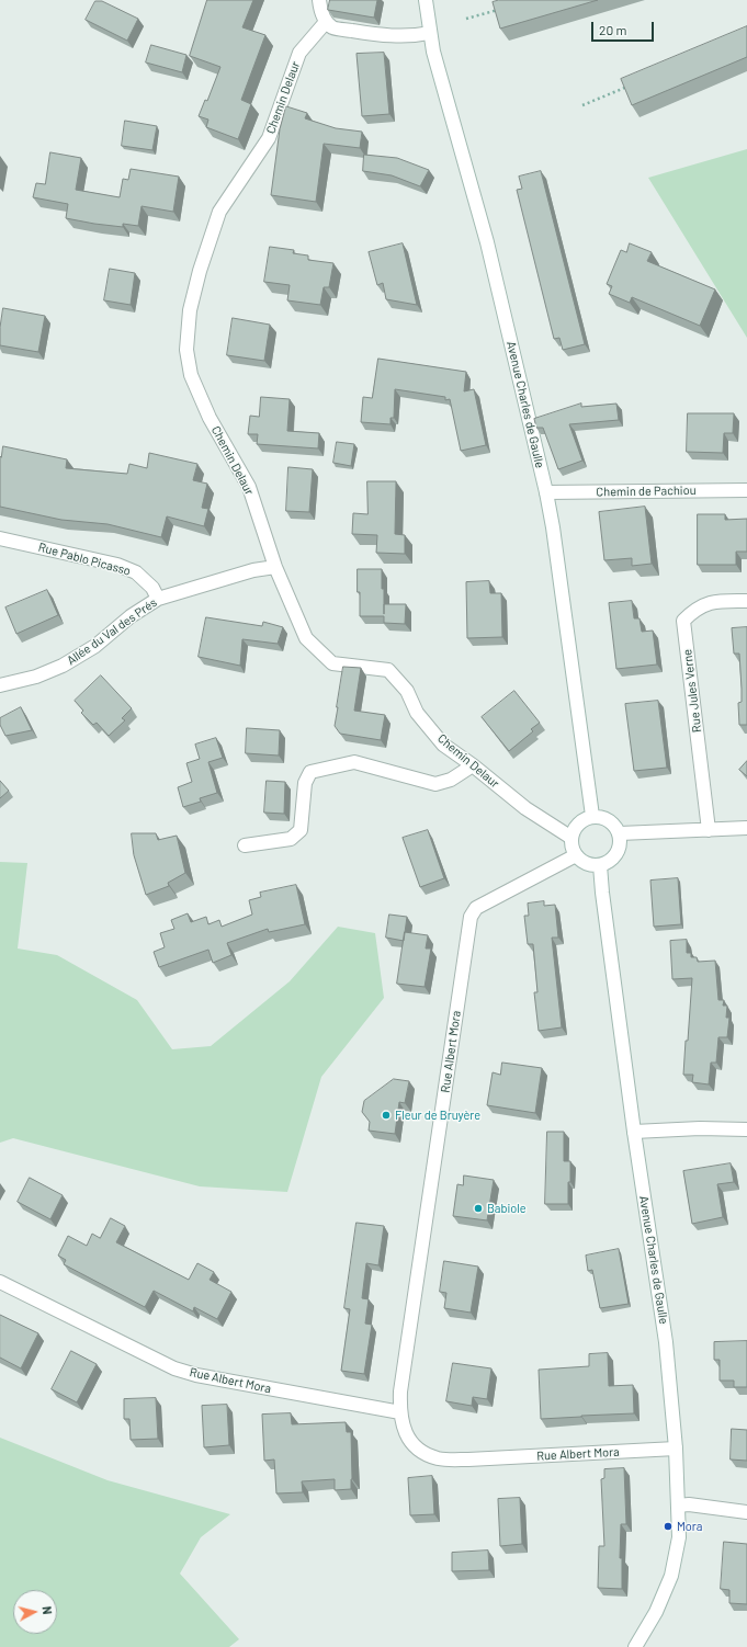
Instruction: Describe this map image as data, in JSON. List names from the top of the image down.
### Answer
{
  "streets": {
    "street": [
      "Chemin Delaur",
      "Avenue Charles de Gaulle",
      "Chemin de Pachiou",
      "Rue Pablo Picasso",
      "Allée du Val des Prés",
      "Rue Jules Verne",
      "Rue Albert Mora"
    ]
  },
  "crossings": [
    ["Chemin Delaur", "Avenue Charles de Gaulle"],
    ["Chemin Delaur", "Allée du Val des Prés"],
    ["Chemin Delaur", "Rue Albert Mora"],
    ["Avenue Charles de Gaulle", "Chemin de Pachiou"],
    ["Avenue Charles de Gaulle", "Rue Albert Mora"],
    ["Rue Pablo Picasso", "Allée du Val des Prés"]
  ],
  "places": ["Fleur de Bruyère", "Babiole", "Mora"],
  "scale_bar": "20 m",
  "north": "right"
}
